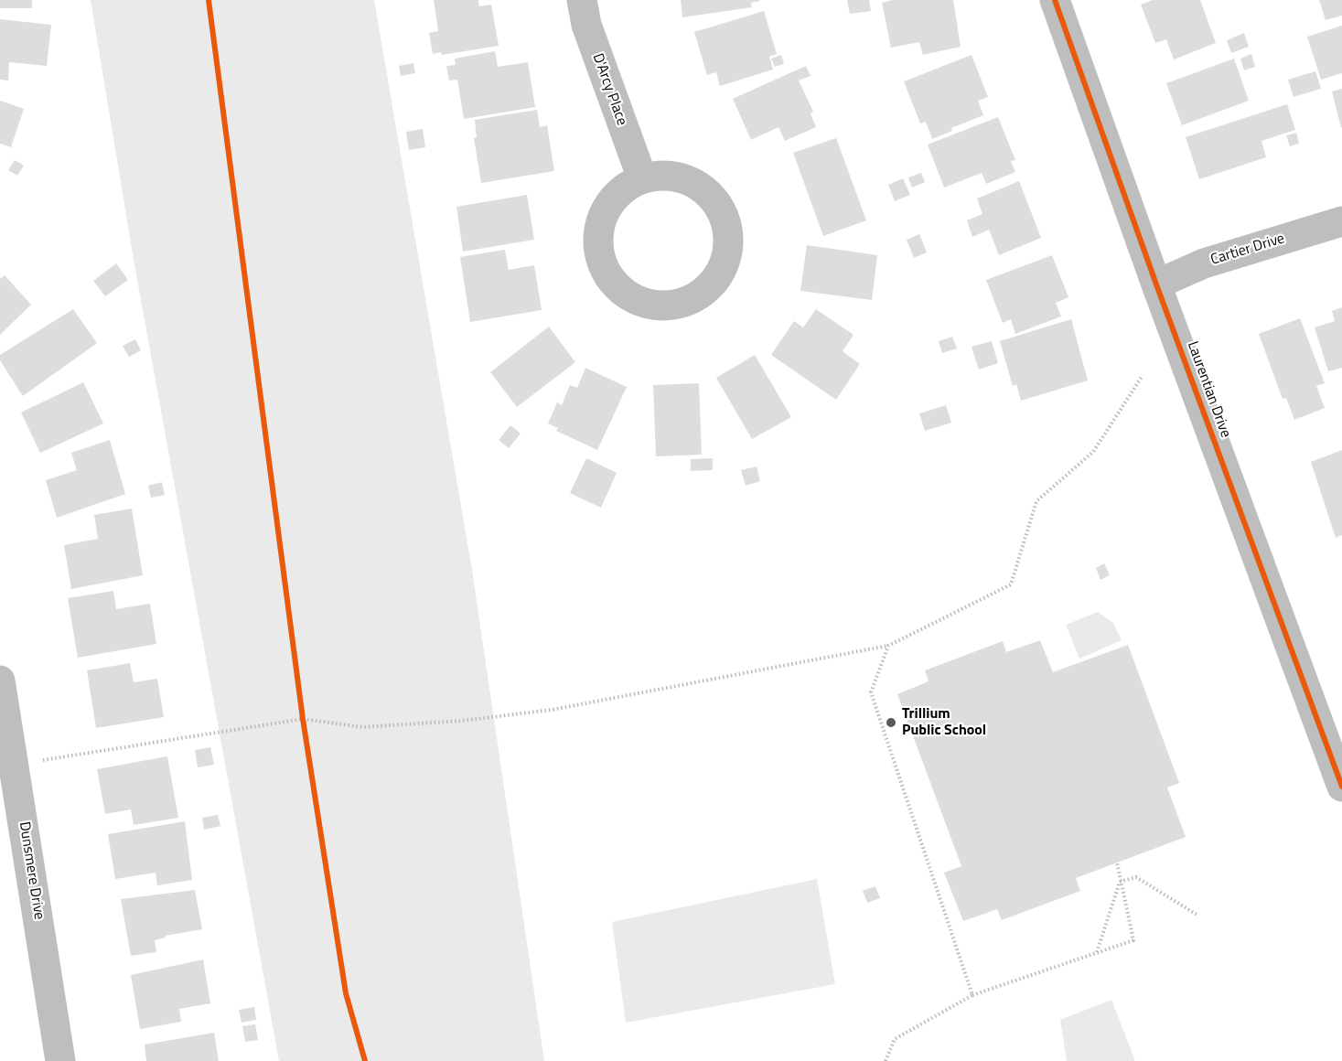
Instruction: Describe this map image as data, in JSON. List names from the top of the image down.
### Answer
{
  "streets": {
    "street": [
      "D'Arcy Place",
      "Cartier Drive",
      "Laurentian Drive",
      "Dunsmere Drive"
    ]
  },
  "crossings": [
    ["Cartier Drive", "Laurentian Drive"]
  ],
  "places": ["Trillium Public School"]
}
